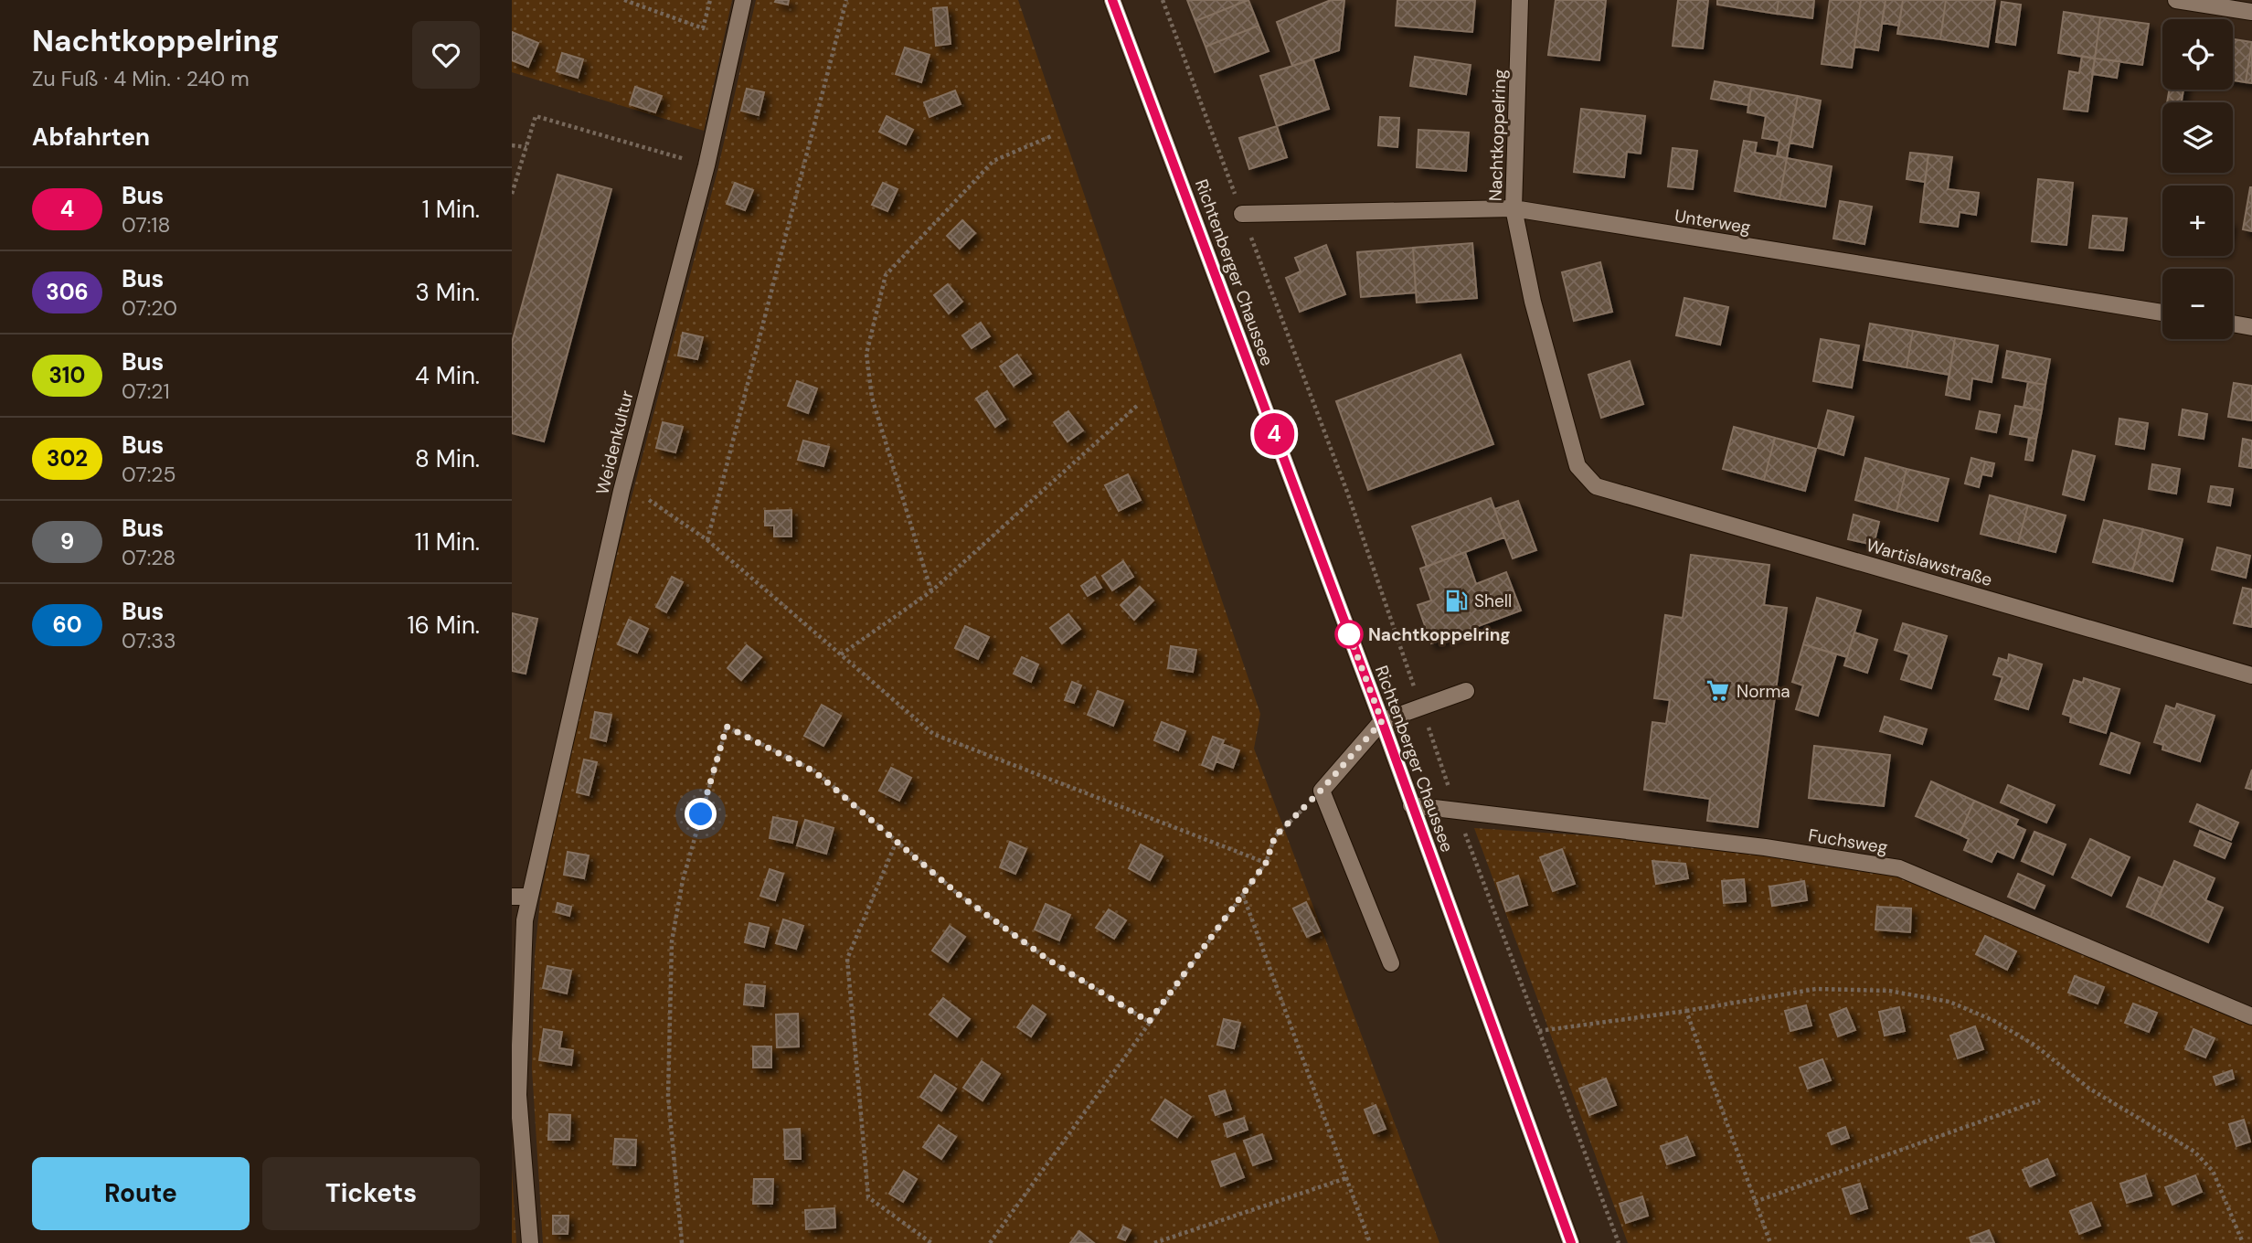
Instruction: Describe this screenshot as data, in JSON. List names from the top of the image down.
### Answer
{
  "streets": {
    "street": [
      "Nachtkoppelring",
      "Unterweg",
      "Richtenberger Chaussee",
      "Weidenkultur",
      "Wartislawstraße",
      "Fuchsweg"
    ]
  },
  "crossings": [
    ["Nachtkoppelring", "Unterweg"],
    ["Nachtkoppelring", "Wartislawstraße"],
    ["Richtenberger Chaussee", "Fuchsweg"]
  ],
  "places": {
    "fuel station": ["Shell"],
    "other": ["Nachtkoppelring"],
    "supermarket": ["Norma"]
  },
  "lines": ["bus line 4"],
  "page": {
    "heading": [
      ["Nachtkoppelring", "Zu Fuß · 4 Min. · 240 m"],
      "Abfahrten"
    ],
    "on_map": "4",
    "map_buttons": ["+", "−"],
    "list": [
      {
        "mark": "4",
        "name": "Bus",
        "note": "07:18",
        "value": "1 Min."
      },
      {
        "mark": "306",
        "name": "Bus",
        "note": "07:20",
        "value": "3 Min."
      },
      {
        "mark": "310",
        "name": "Bus",
        "note": "07:21",
        "value": "4 Min."
      },
      {
        "mark": "302",
        "name": "Bus",
        "note": "07:25",
        "value": "8 Min."
      },
      {
        "mark": "9",
        "name": "Bus",
        "note": "07:28",
        "value": "11 Min."
      },
      {
        "mark": "60",
        "name": "Bus",
        "note": "07:33",
        "value": "16 Min."
      }
    ],
    "buttons": ["Route", "Tickets"]
  }
}
